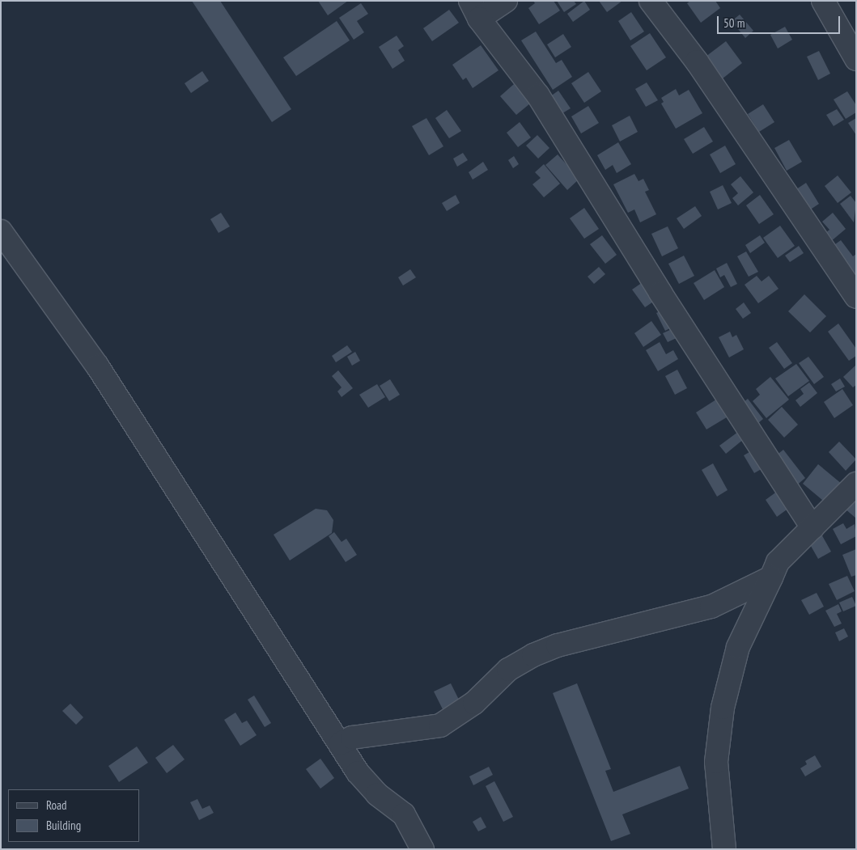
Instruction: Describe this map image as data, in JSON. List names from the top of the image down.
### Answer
{
  "legend": ["Road", "Building"],
  "scale_bar": "50 m"
}
